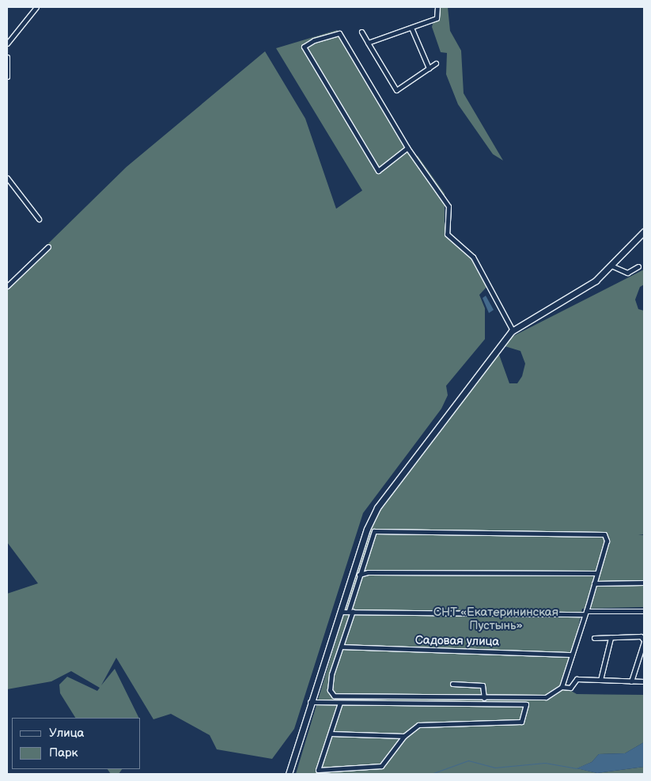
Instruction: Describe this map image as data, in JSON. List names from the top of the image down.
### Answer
{
  "streets": {
    "street": ["Садовая улица"]
  },
  "parks": ["СНТ «Екатерининская Пустынь»"],
  "legend": ["Улица", "Парк"]
}
